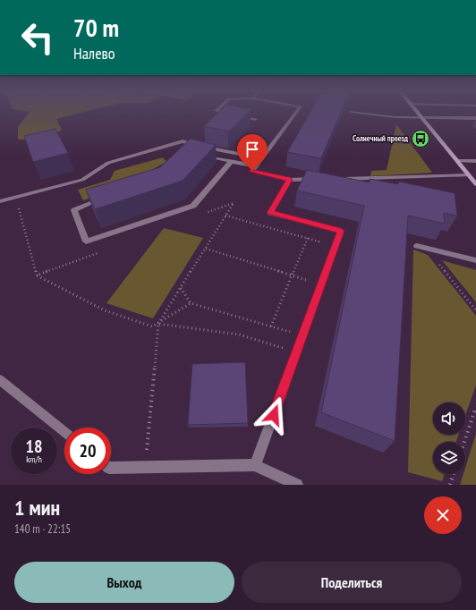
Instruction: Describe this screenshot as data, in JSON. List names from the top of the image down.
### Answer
{
  "places": {
    "bus stop": ["Солнечный проезд"]
  },
  "page": {
    "turn": ["70 m", "Налево"],
    "speed": "18 km/h",
    "limit": "20",
    "heading": ["1 мин", "140 m · 22:15"],
    "buttons": ["Выход", "Поделиться"]
  }
}
